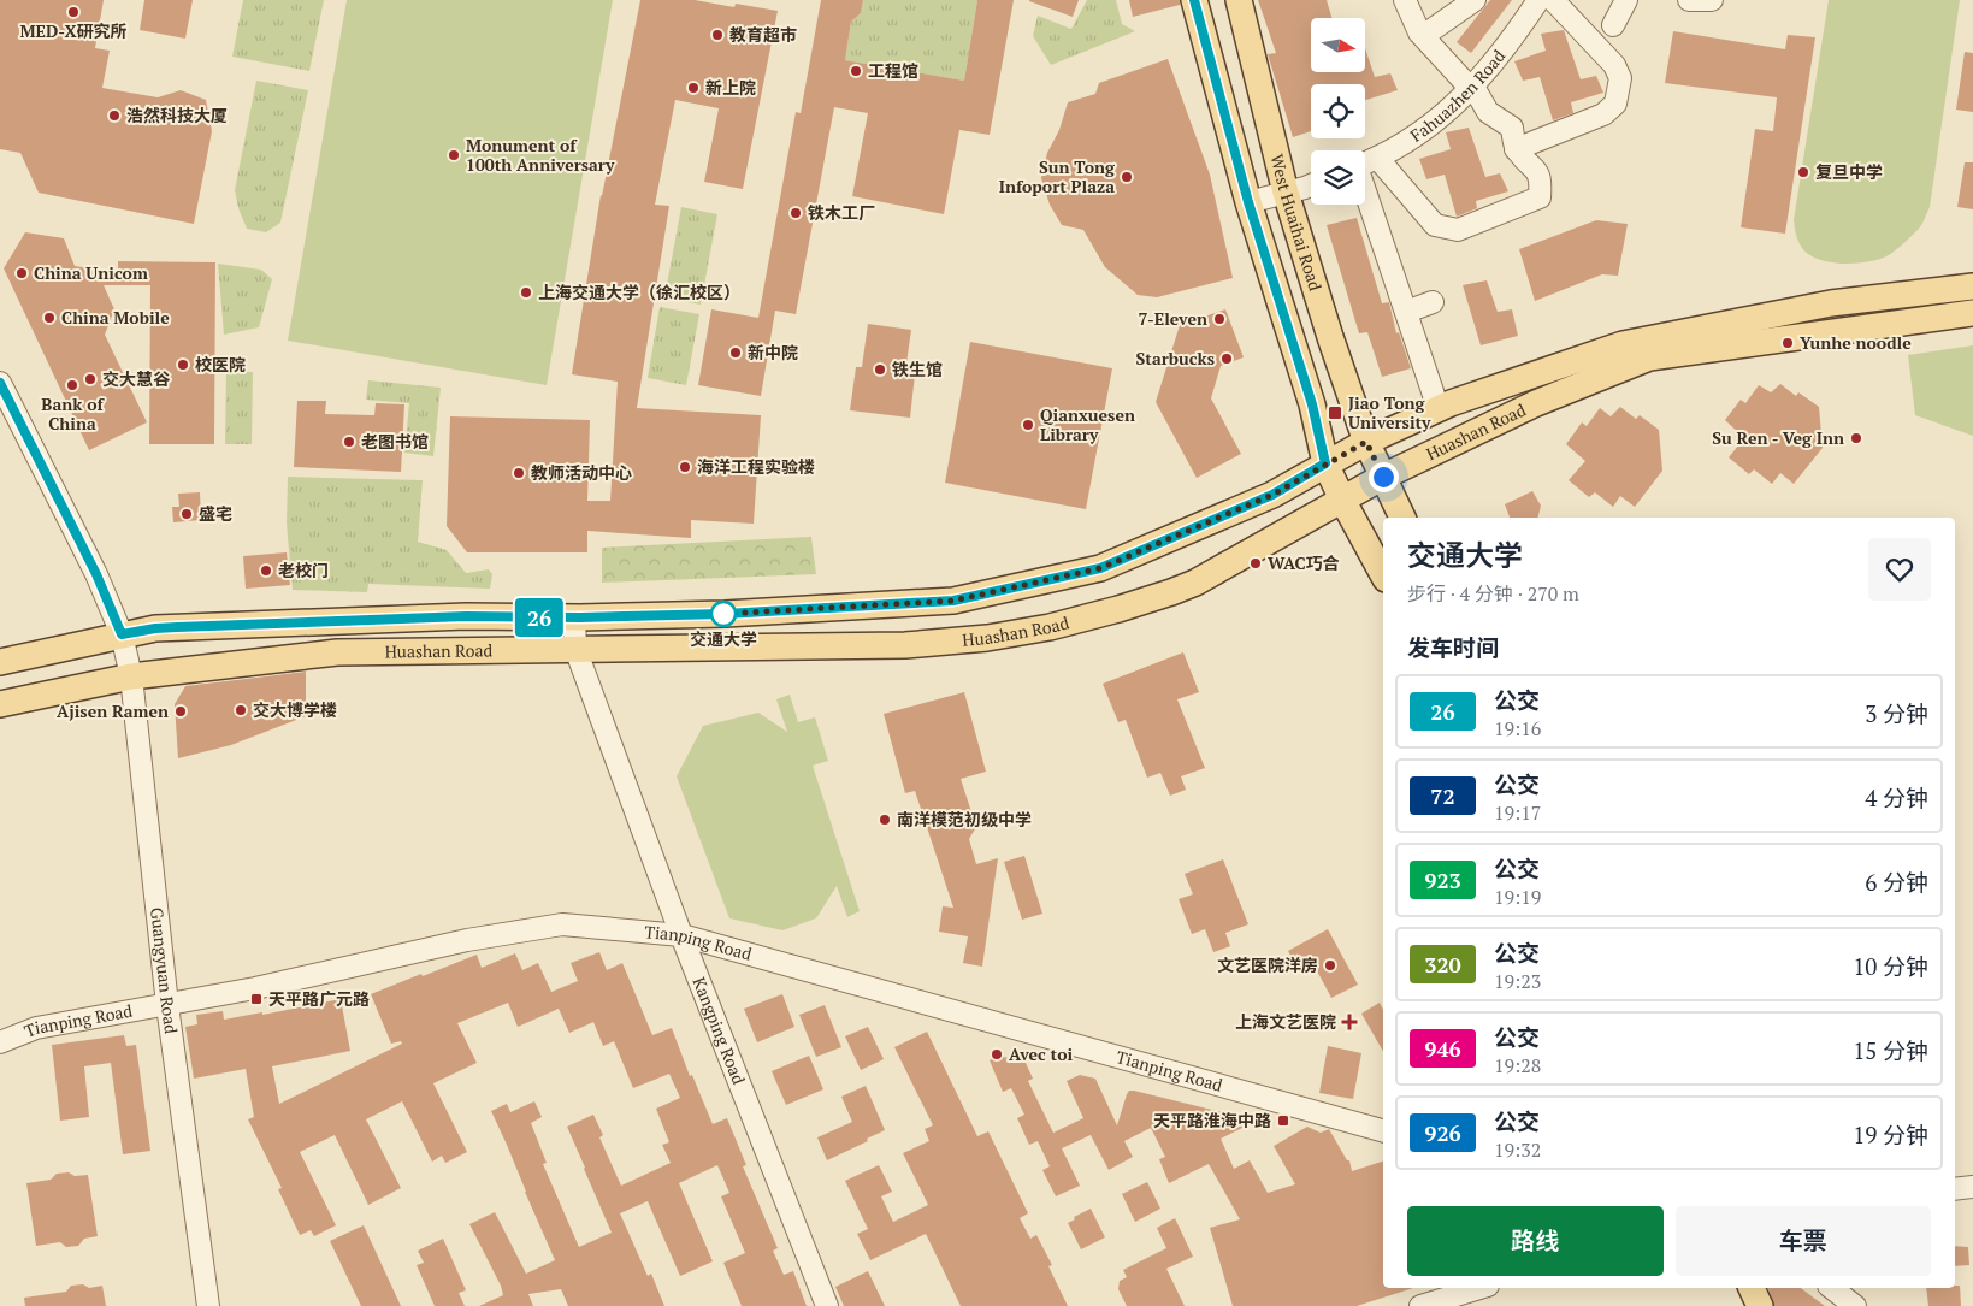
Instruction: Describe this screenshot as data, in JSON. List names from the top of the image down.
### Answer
{
  "streets": {
    "main road": ["West Huaihai Road", "Huashan Road"],
    "street": [
      "Fahuazhen Road",
      "Tianping Road",
      "Guangyuan Road",
      "Kangping Road"
    ]
  },
  "crossings": [
    ["West Huaihai Road", "Huashan Road"],
    ["Huashan Road", "Guangyuan Road"],
    ["Huashan Road", "Kangping Road"],
    ["Tianping Road", "Guangyuan Road"],
    ["Tianping Road", "Kangping Road"]
  ],
  "places": {
    "other": [
      "MED-X研究所",
      "教育超市",
      "工程馆",
      "新上院",
      "浩然科技大厦",
      "Monument of 100th Anniversary",
      "复旦中学",
      "Sun Tong Infoport Plaza",
      "铁木工厂",
      "China Unicom",
      "上海交通大学（徐汇校区）",
      "China Mobile",
      "7-Eleven",
      "Yunhe noodle",
      "新中院",
      "Starbucks",
      "校医院",
      "铁生馆",
      "交大慧谷",
      "Bank of China",
      "Qianxuesen Library",
      "Su Ren - Veg Inn",
      "老图书馆",
      "海洋工程实验楼",
      "教师活动中心",
      "盛宅",
      "WAC巧合",
      "老校门",
      "交通大学",
      "交大博学楼",
      "Ajisen Ramen",
      "南洋模范初级中学",
      "文艺医院洋房",
      "Avec toi"
    ],
    "transit": ["Jiao Tong University", "天平路广元路", "天平路淮海中路"],
    "health": ["上海文艺医院"]
  },
  "lines": ["bus line 26"],
  "north": "right",
  "page": {
    "on_map": "26",
    "heading": [
      ["交通大学", "步行 · 4 分钟 · 270 m"],
      "发车时间"
    ],
    "list": [
      {
        "mark": "26",
        "name": "公交",
        "note": "19:16",
        "value": "3 分钟"
      },
      {
        "mark": "72",
        "name": "公交",
        "note": "19:17",
        "value": "4 分钟"
      },
      {
        "mark": "923",
        "name": "公交",
        "note": "19:19",
        "value": "6 分钟"
      },
      {
        "mark": "320",
        "name": "公交",
        "note": "19:23",
        "value": "10 分钟"
      },
      {
        "mark": "946",
        "name": "公交",
        "note": "19:28",
        "value": "15 分钟"
      },
      {
        "mark": "926",
        "name": "公交",
        "note": "19:32",
        "value": "19 分钟"
      }
    ],
    "buttons": ["路线", "车票"]
  }
}
